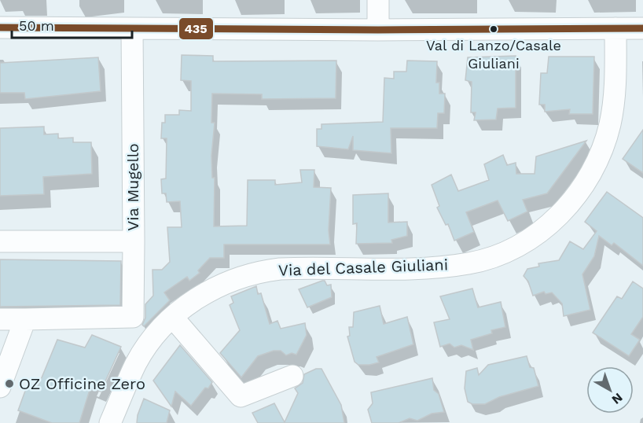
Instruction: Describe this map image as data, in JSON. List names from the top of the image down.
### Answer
{
  "streets": {
    "street": ["Via Mugello", "Via del Casale Giuliani"]
  },
  "places": ["Val di Lanzo/Casale Giuliani", "OZ Officine Zero"],
  "lines": ["transit line 435"],
  "scale_bar": "50 m",
  "north": "bottom right"
}
